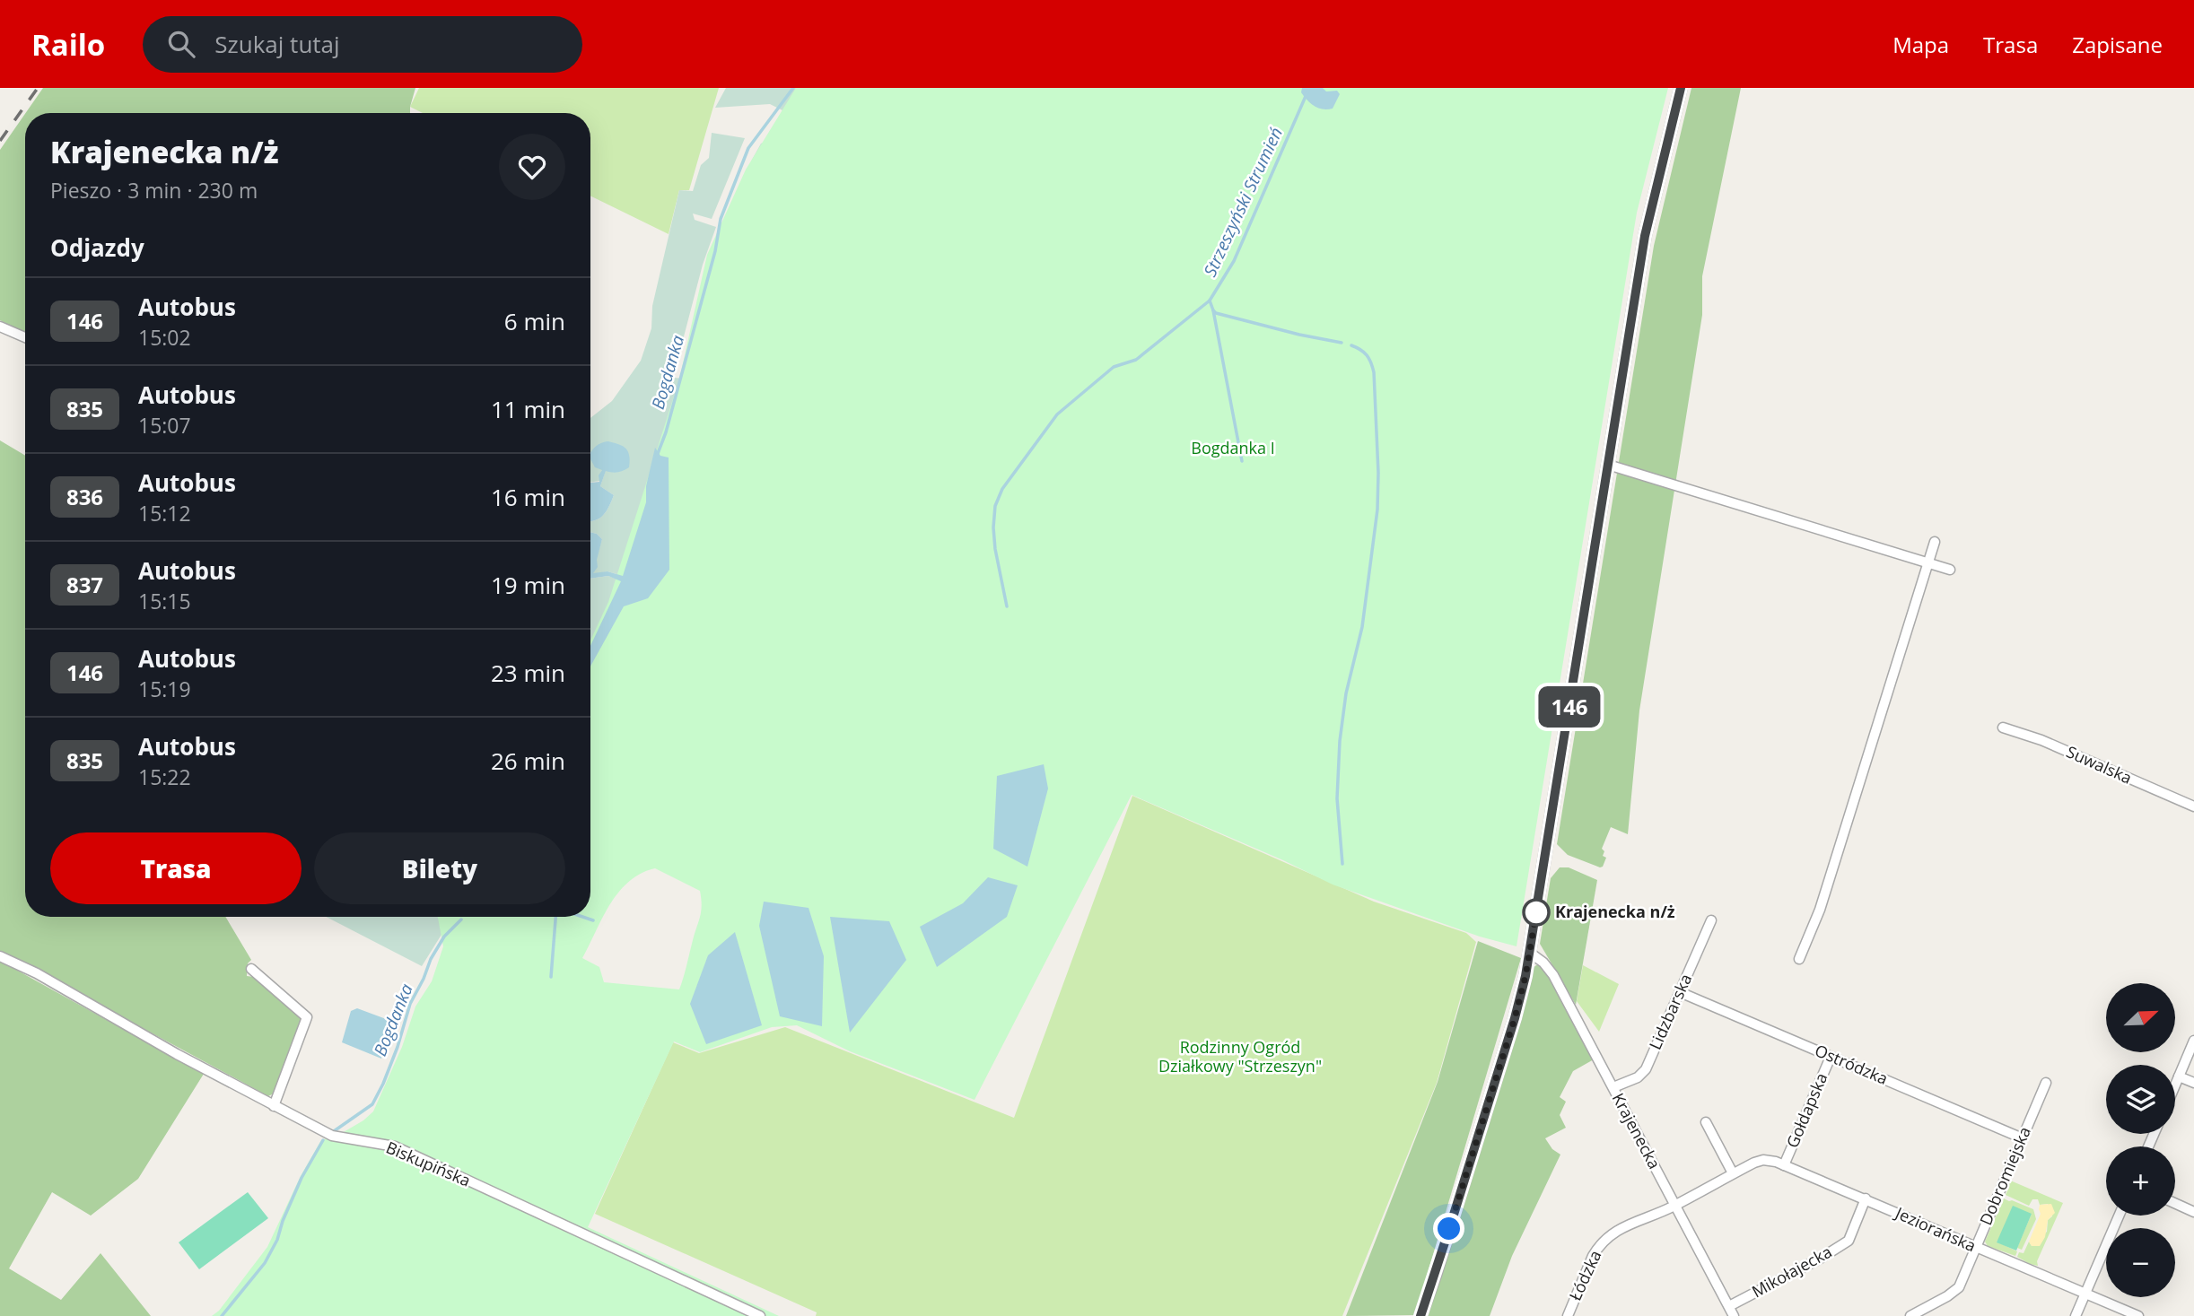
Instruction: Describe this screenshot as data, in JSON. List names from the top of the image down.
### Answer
{
  "streets": {
    "street": [
      "Suwalska",
      "Lidzbarska",
      "Ostródzka",
      "Gołdapska",
      "Krajenecka",
      "Biskupińska",
      "Dobromiejska",
      "Jeziorańska",
      "Mikołajecka",
      "Łódzka"
    ]
  },
  "crossings": [
    ["Lidzbarska", "Ostródzka"],
    ["Lidzbarska", "Krajenecka"],
    ["Ostródzka", "Gołdapska"],
    ["Ostródzka", "Dobromiejska"],
    ["Gołdapska", "Jeziorańska"],
    ["Krajenecka", "Jeziorańska"],
    ["Krajenecka", "Mikołajecka"],
    ["Krajenecka", "Łódzka"],
    ["Dobromiejska", "Jeziorańska"],
    ["Jeziorańska", "Mikołajecka"],
    ["Jeziorańska", "Łódzka"]
  ],
  "water": ["Strzeszyński Strumień", "Bogdanka"],
  "parks": ["Bogdanka I", "Rodzinny Ogród Działkowy \"Strzeszyn\""],
  "places": ["Krajenecka n/ż"],
  "lines": ["bus line 146"],
  "north": "top right",
  "page": {
    "header": "Railo",
    "search": "Szukaj tutaj",
    "nav": ["Mapa", "Trasa", "Zapisane"],
    "on_map": "146",
    "heading": [
      ["Krajenecka n/ż", "Pieszo · 3 min · 230 m"],
      "Odjazdy"
    ],
    "list": [
      {
        "mark": "146",
        "name": "Autobus",
        "note": "15:02",
        "value": "6 min"
      },
      {
        "mark": "835",
        "name": "Autobus",
        "note": "15:07",
        "value": "11 min"
      },
      {
        "mark": "836",
        "name": "Autobus",
        "note": "15:12",
        "value": "16 min"
      },
      {
        "mark": "837",
        "name": "Autobus",
        "note": "15:15",
        "value": "19 min"
      },
      {
        "mark": "146",
        "name": "Autobus",
        "note": "15:19",
        "value": "23 min"
      },
      {
        "mark": "835",
        "name": "Autobus",
        "note": "15:22",
        "value": "26 min"
      }
    ],
    "buttons": ["Trasa", "Bilety"],
    "map_buttons": ["+", "−"]
  }
}
